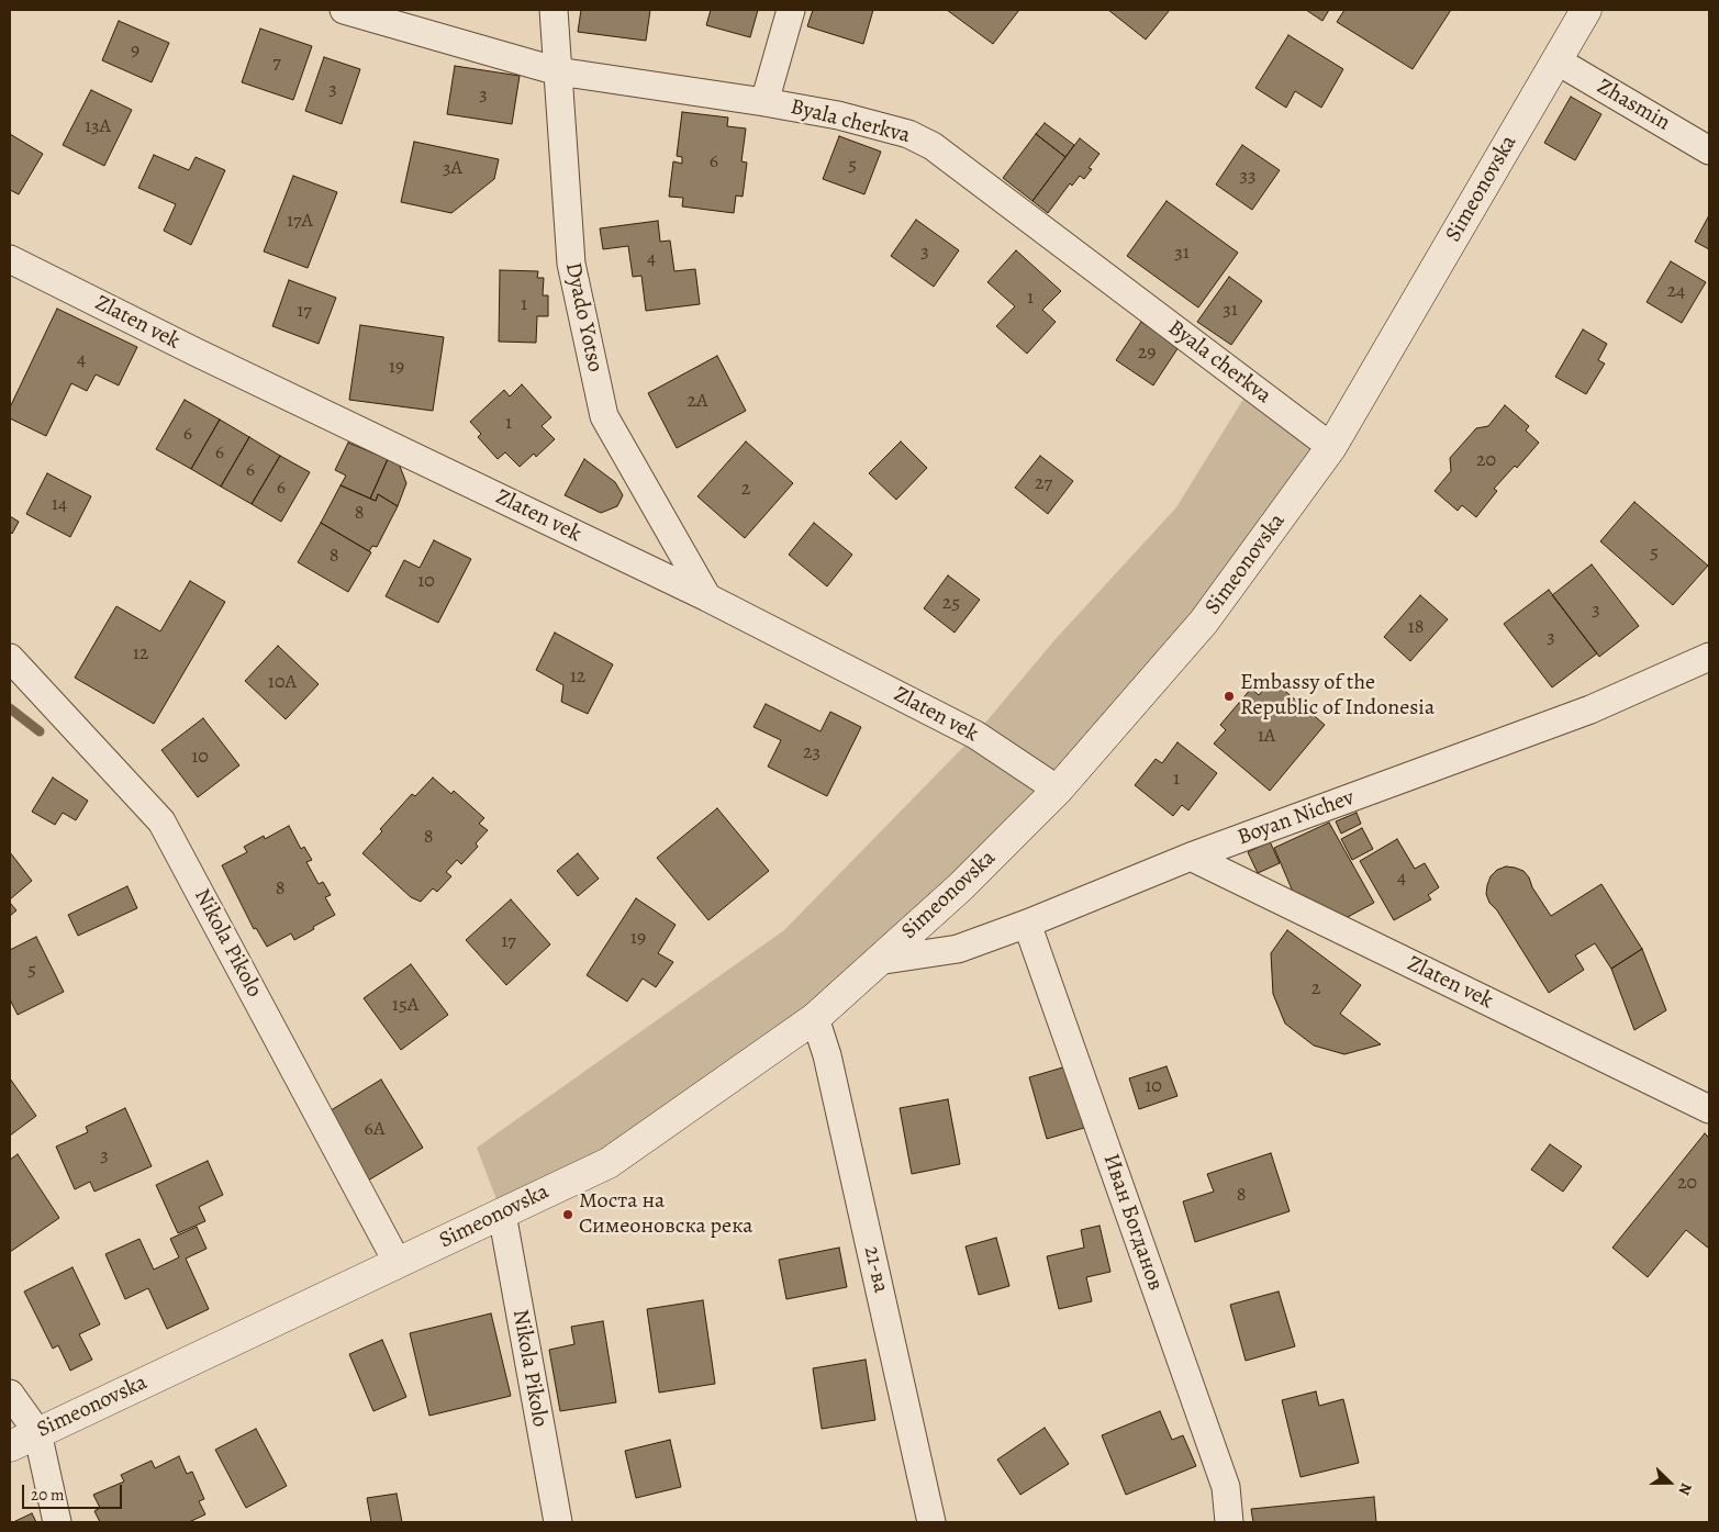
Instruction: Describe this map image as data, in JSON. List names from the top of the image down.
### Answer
{
  "streets": {
    "street": [
      "Zhasmin",
      "Byala cherkva",
      "Simeonovska",
      "Dyado Yotso",
      "Zlaten vek",
      "Boyan Nichev",
      "Nikola Pikolo",
      "Иван Богданов",
      "21-ва"
    ]
  },
  "crossings": [
    ["Zhasmin", "Simeonovska"],
    ["Byala cherkva", "Simeonovska"],
    ["Byala cherkva", "Dyado Yotso"],
    ["Simeonovska", "Zlaten vek"],
    ["Simeonovska", "Boyan Nichev"],
    ["Simeonovska", "Nikola Pikolo"],
    ["Simeonovska", "21-ва"],
    ["Dyado Yotso", "Zlaten vek"],
    ["Zlaten vek", "Boyan Nichev"],
    ["Boyan Nichev", "Иван Богданов"]
  ],
  "places": ["Embassy of the Republic of Indonesia", "Моста на Симеоновска река"],
  "house_numbers": [
    "9",
    "7",
    "3",
    "3",
    "13А",
    "6",
    "5",
    "3А",
    "33",
    "17А",
    "3",
    "31",
    "4",
    "24",
    "1",
    "1",
    "31",
    "17",
    "29",
    "4",
    "19",
    "2А",
    "1",
    "6",
    "6",
    "20",
    "6",
    "27",
    "6",
    "2",
    "14",
    "8",
    "5",
    "8",
    "10",
    "25",
    "3",
    "18",
    "3",
    "12",
    "12",
    "10А",
    "1A",
    "23",
    "10",
    "1",
    "8",
    "4",
    "8",
    "19",
    "17",
    "5",
    "2",
    "15А",
    "10",
    "6А",
    "3",
    "20",
    "8"
  ],
  "scale_bar": "20 m",
  "north": "right"
}
